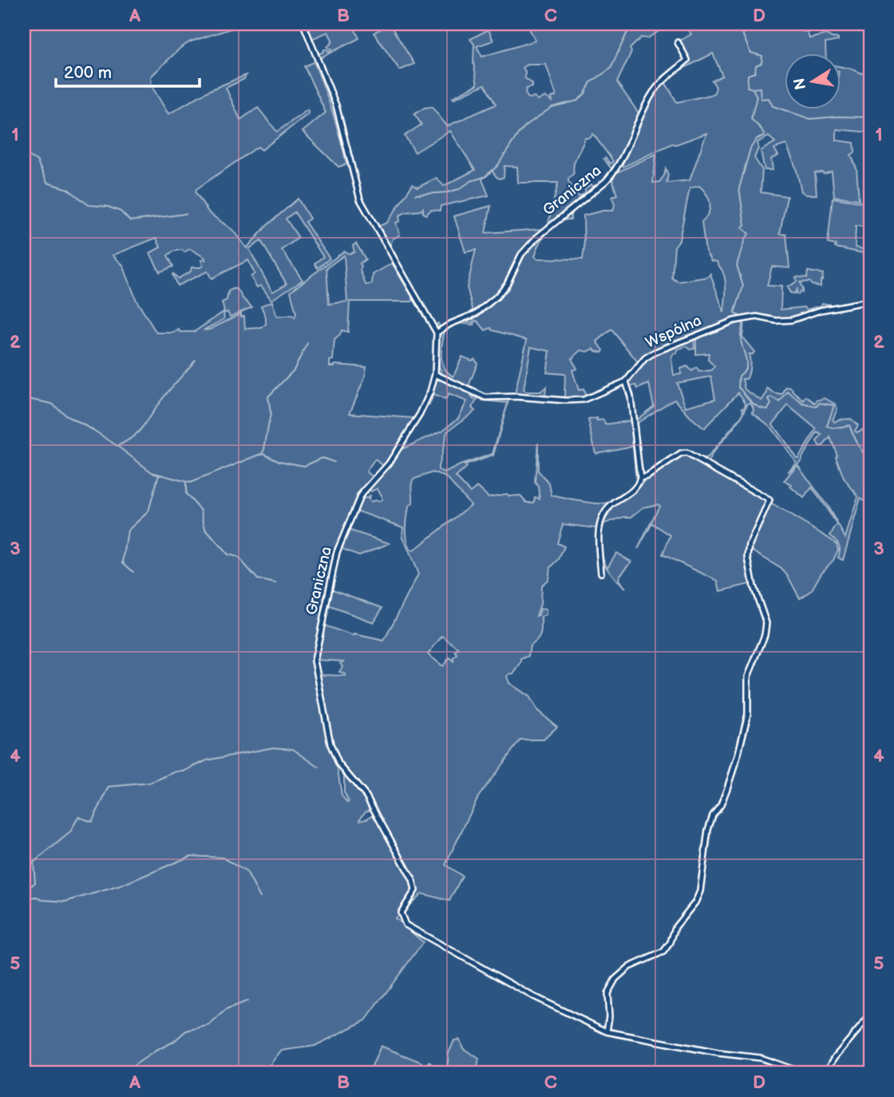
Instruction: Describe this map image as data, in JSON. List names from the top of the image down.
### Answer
{
  "streets": {
    "street": ["Graniczna", "Wspólna"]
  },
  "crossings": [
    ["Graniczna", "Wspólna"]
  ],
  "scale_bar": "200 m",
  "north": "left",
  "grid": {
    "columns": [
      "A",
      "B",
      "C",
      "D"
    ],
    "rows": [
      "1",
      "2",
      "3",
      "4",
      "5"
    ]
  }
}
